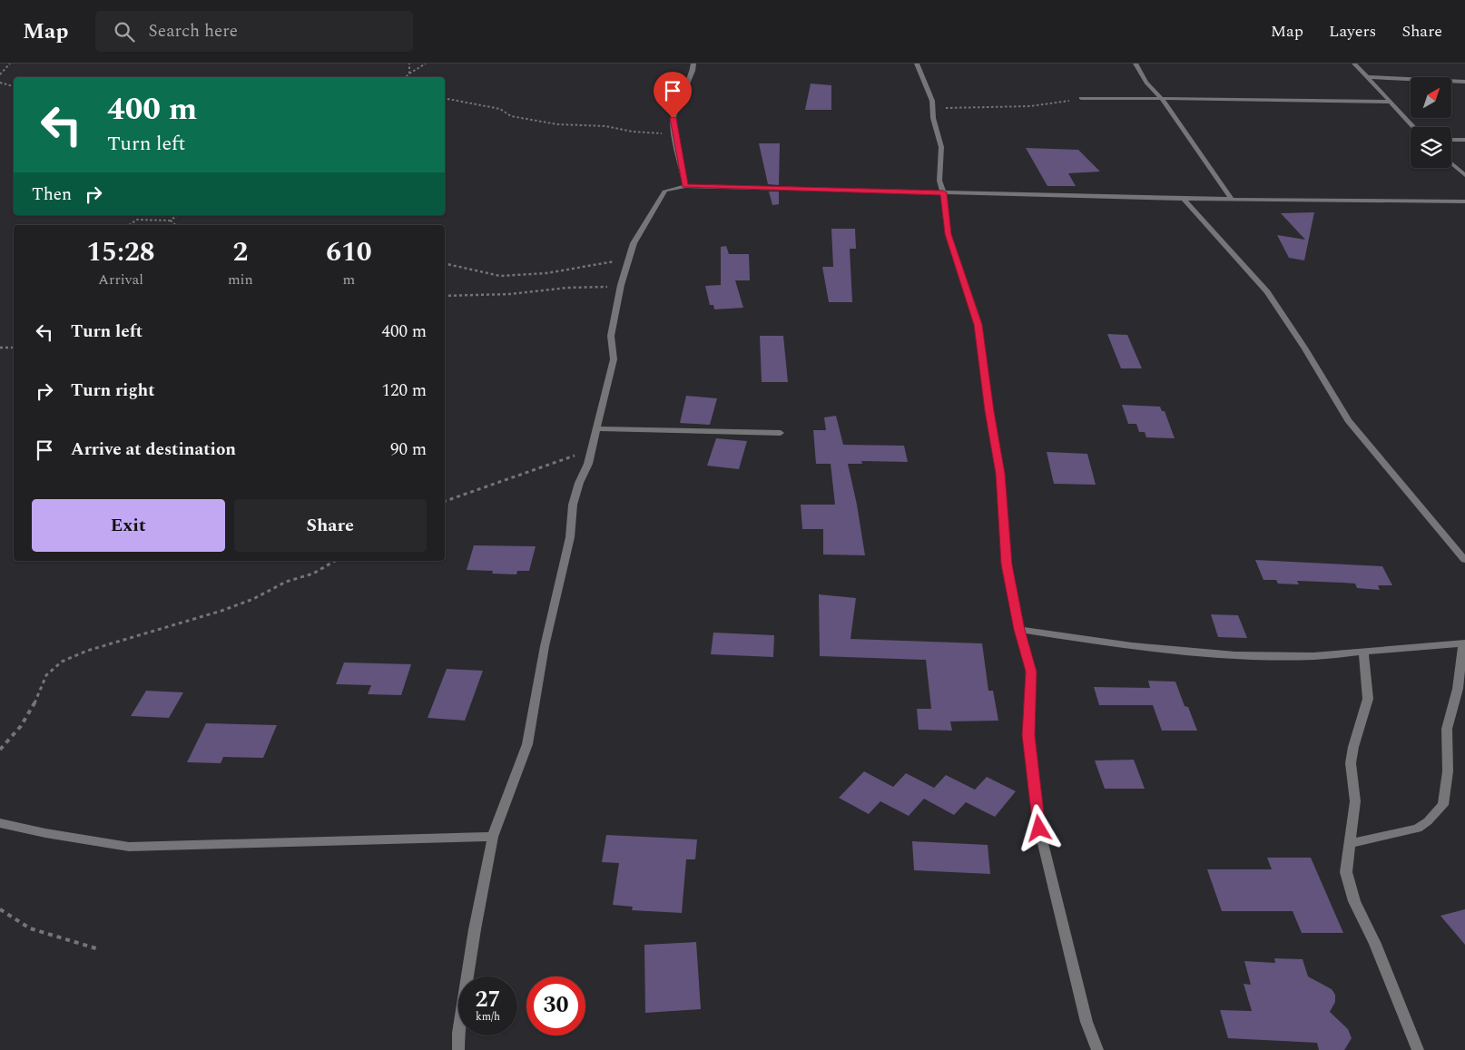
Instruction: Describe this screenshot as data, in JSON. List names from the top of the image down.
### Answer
{
  "north": "top right",
  "page": {
    "header": "Map",
    "search": "Search here",
    "nav": ["Map", "Layers", "Share"],
    "turn": ["400 m", "Turn left"],
    "then": "Then",
    "eta": [
      "15:28",
      "Arrival",
      "2",
      "min",
      "610",
      "m"
    ],
    "list": [
      {
        "name": "Turn left",
        "value": "400 m"
      },
      {
        "name": "Turn right",
        "value": "120 m"
      },
      {
        "name": "Arrive at destination",
        "value": "90 m"
      }
    ],
    "buttons": ["Exit", "Share"],
    "speed": "27 km/h",
    "limit": "30"
  }
}
